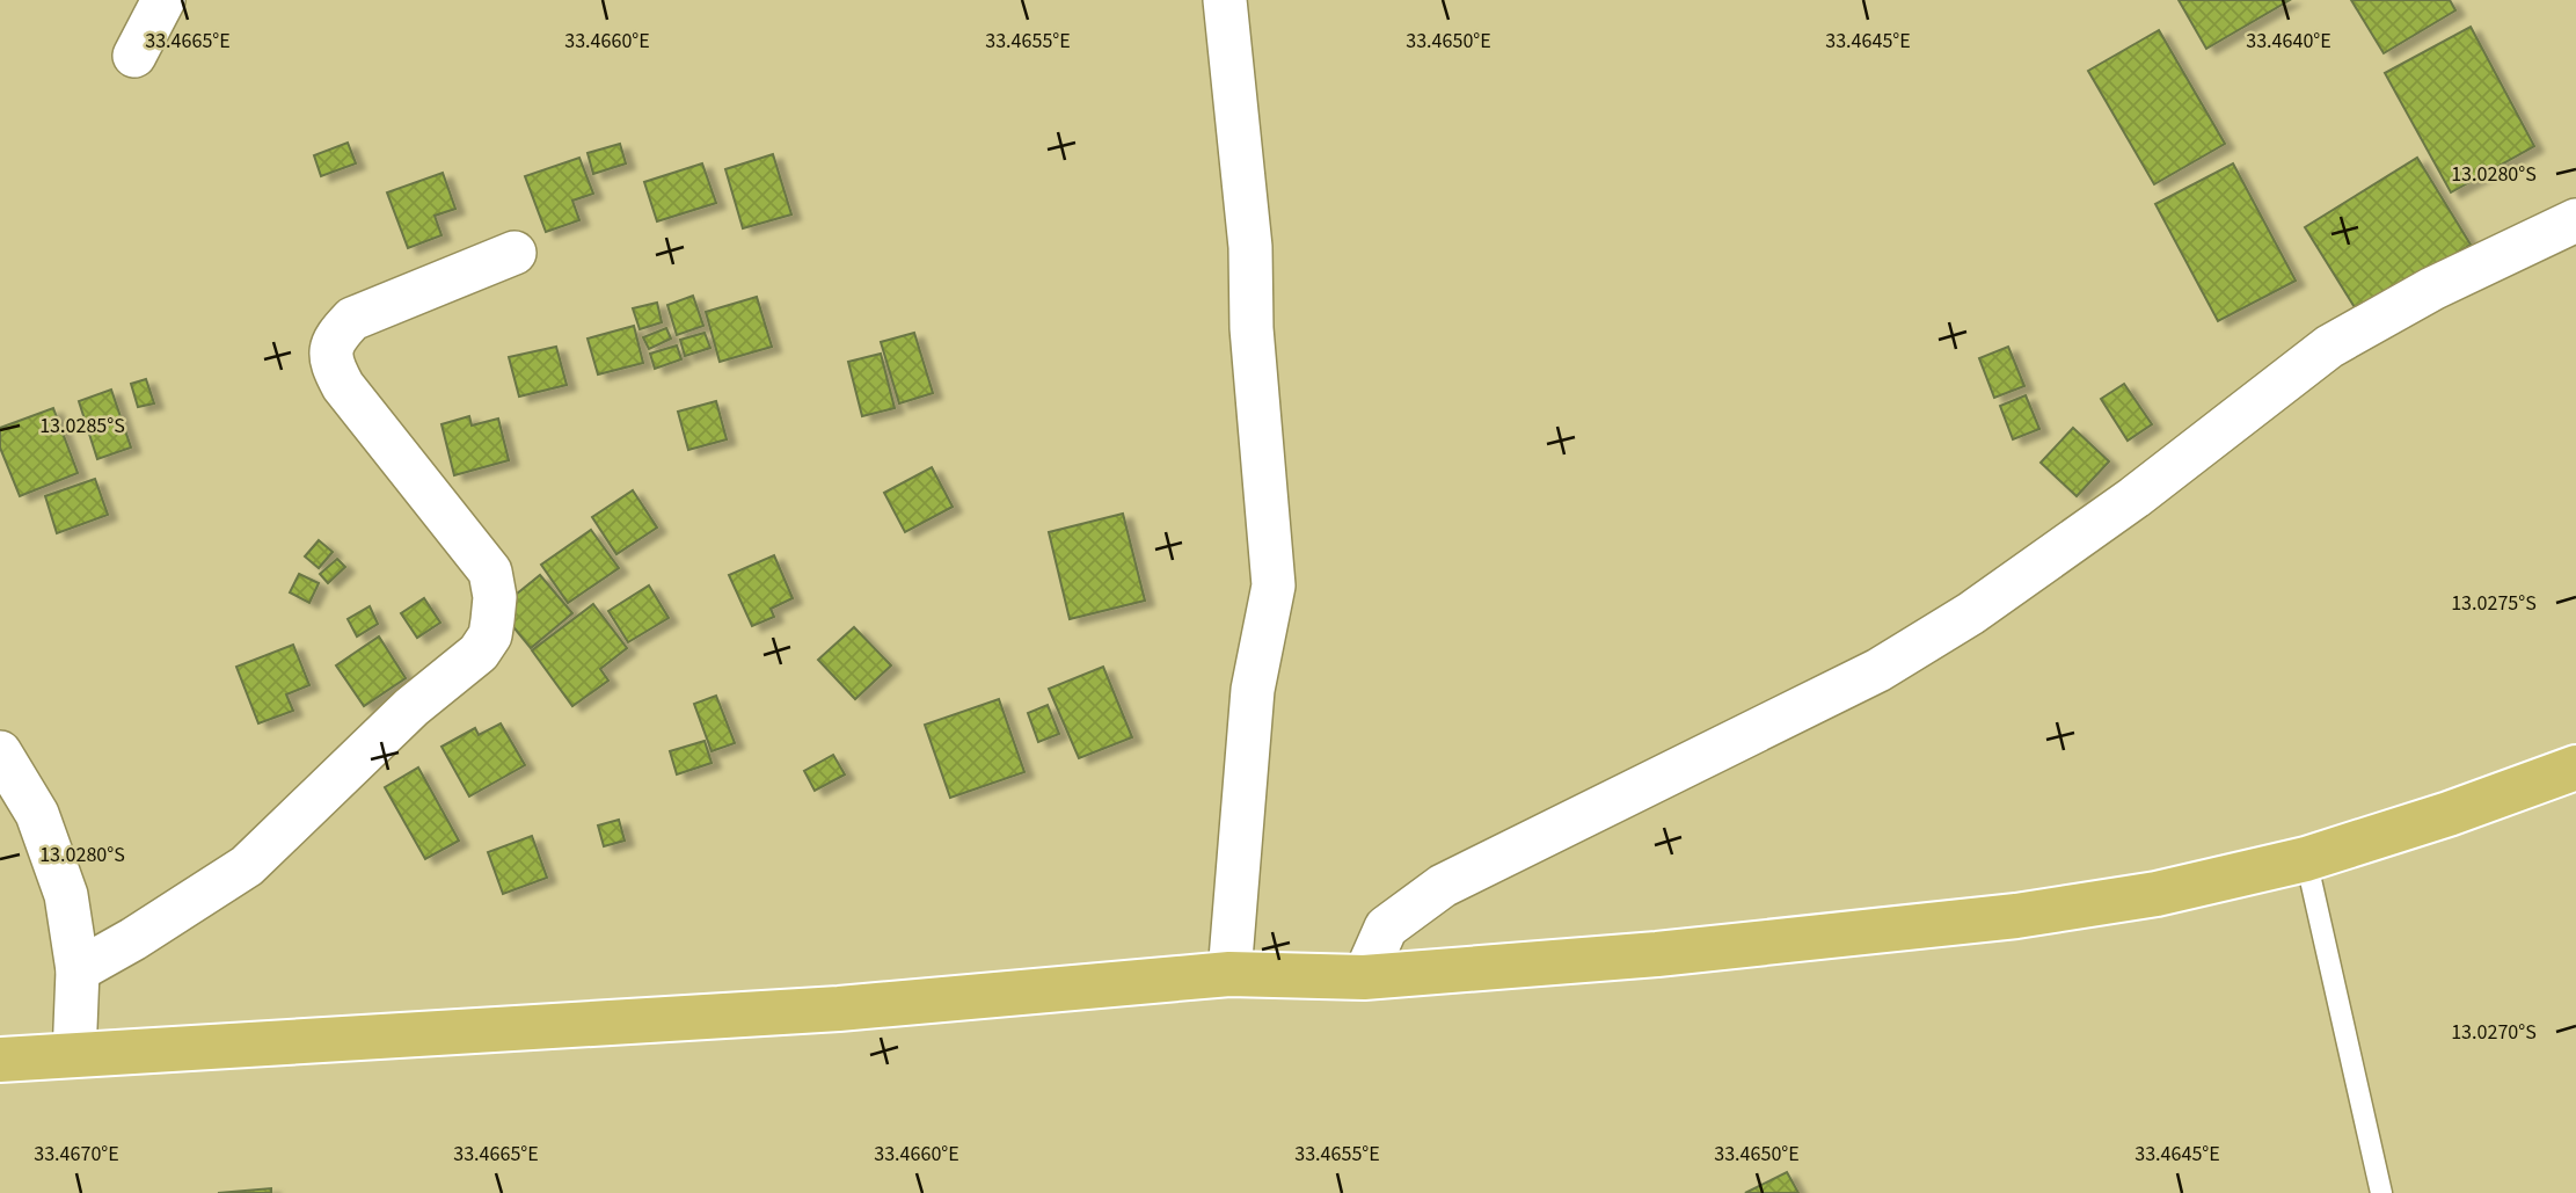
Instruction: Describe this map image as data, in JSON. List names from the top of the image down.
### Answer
{
  "coordinates": [
    "33.4665°E",
    "33.4660°E",
    "33.4655°E",
    "33.4650°E",
    "33.4645°E",
    "33.4640°E",
    "13.0280°S",
    "13.0285°S",
    "13.0275°S",
    "13.0270°S",
    "33.4670°E"
  ]
}
